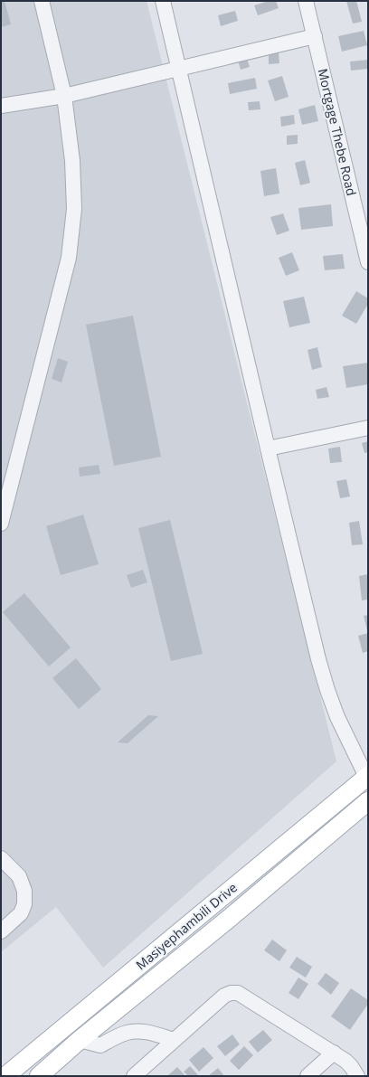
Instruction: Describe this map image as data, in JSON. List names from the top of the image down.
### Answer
{
  "streets": {
    "main road": ["Masiyephambili Drive"],
    "street": ["Mortgage Thebe Road"]
  }
}
